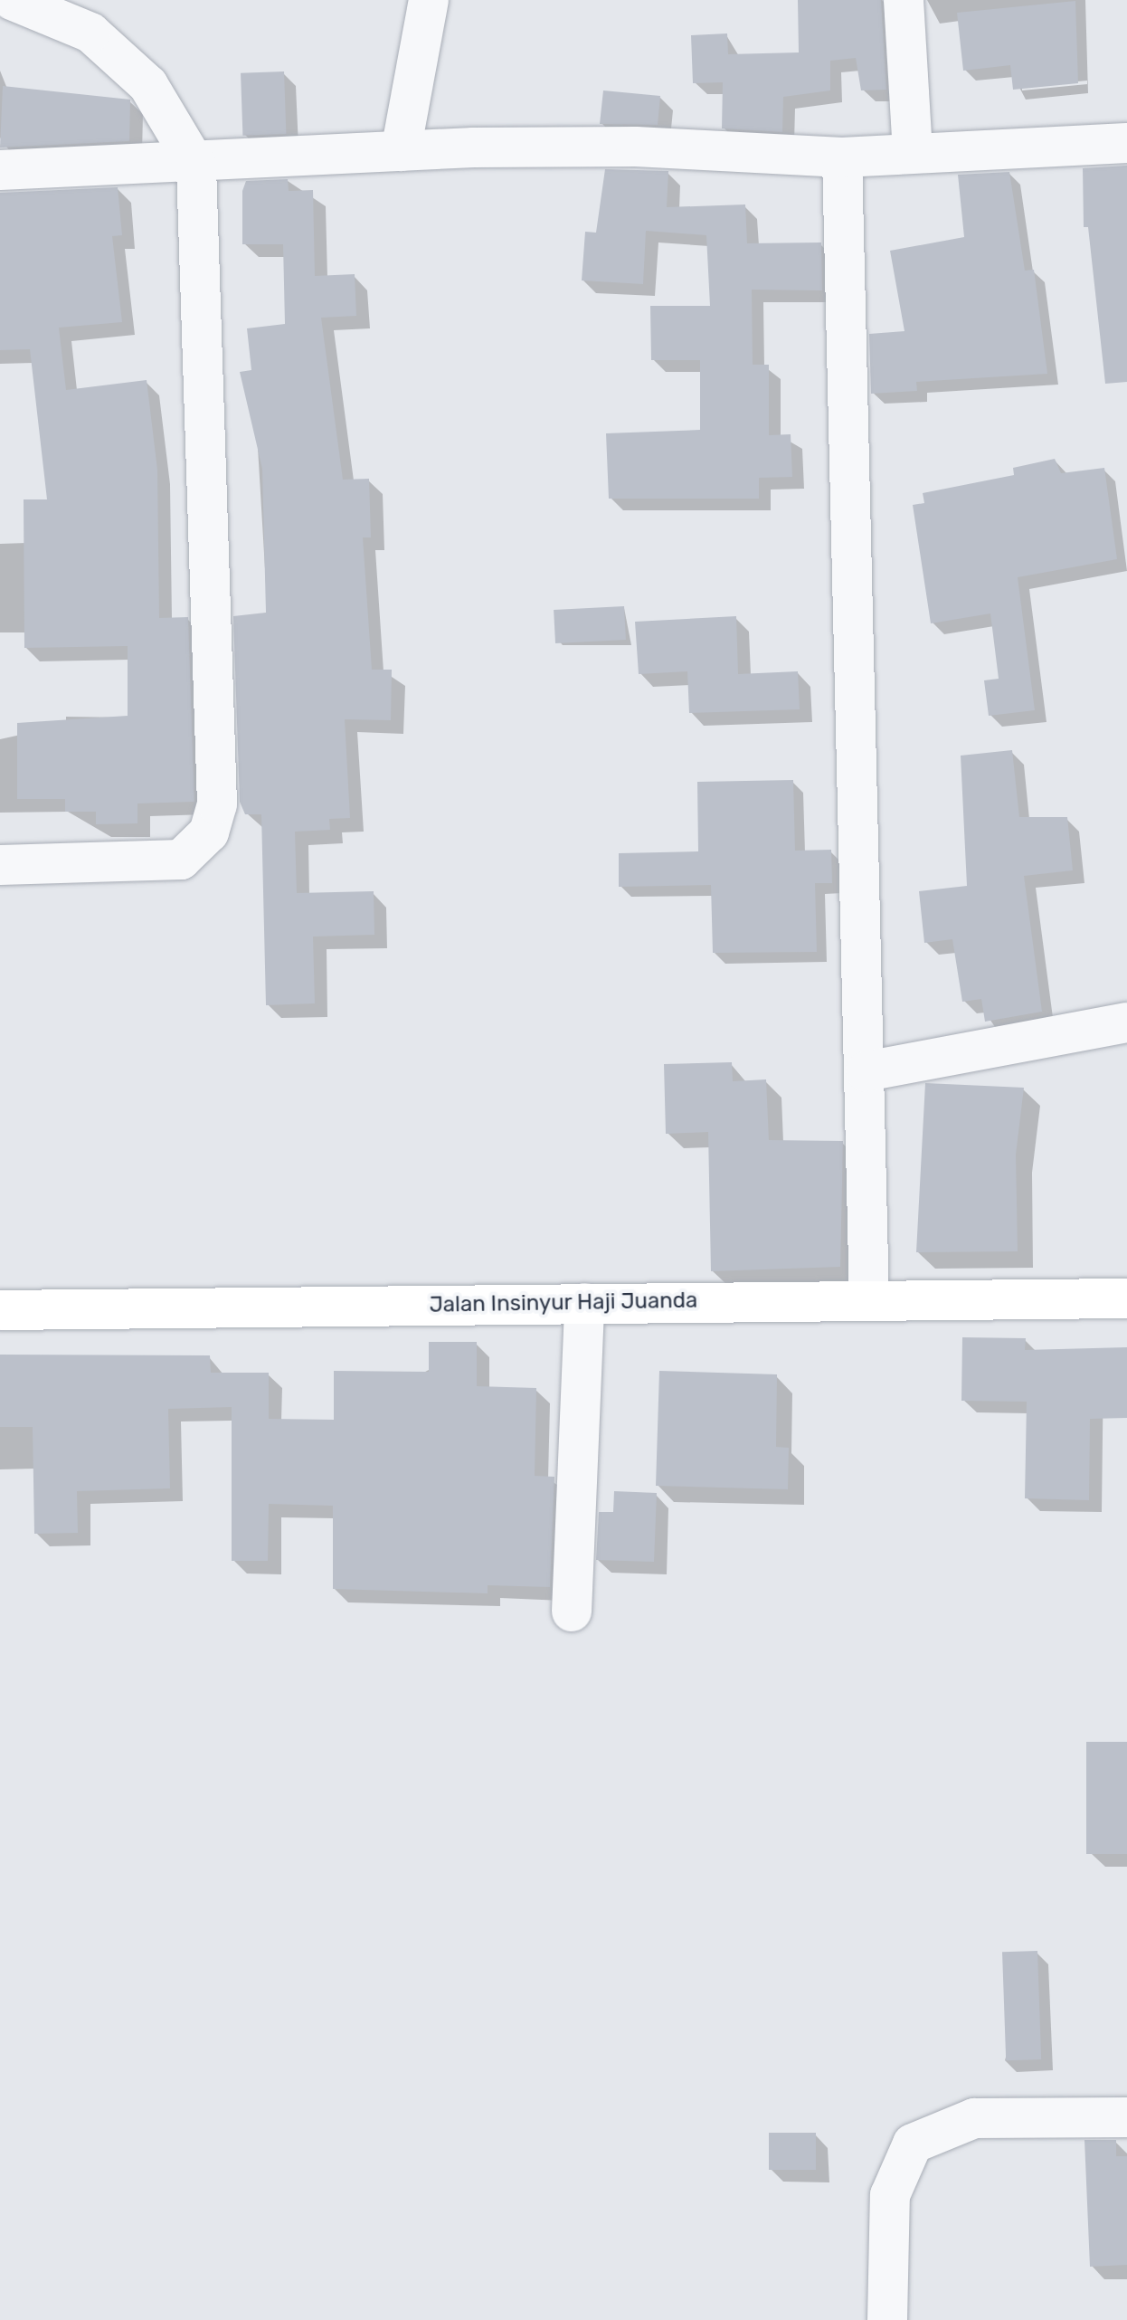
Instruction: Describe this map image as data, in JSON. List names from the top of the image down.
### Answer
{
  "streets": {
    "main road": ["Jalan Insinyur Haji Juanda"]
  }
}
